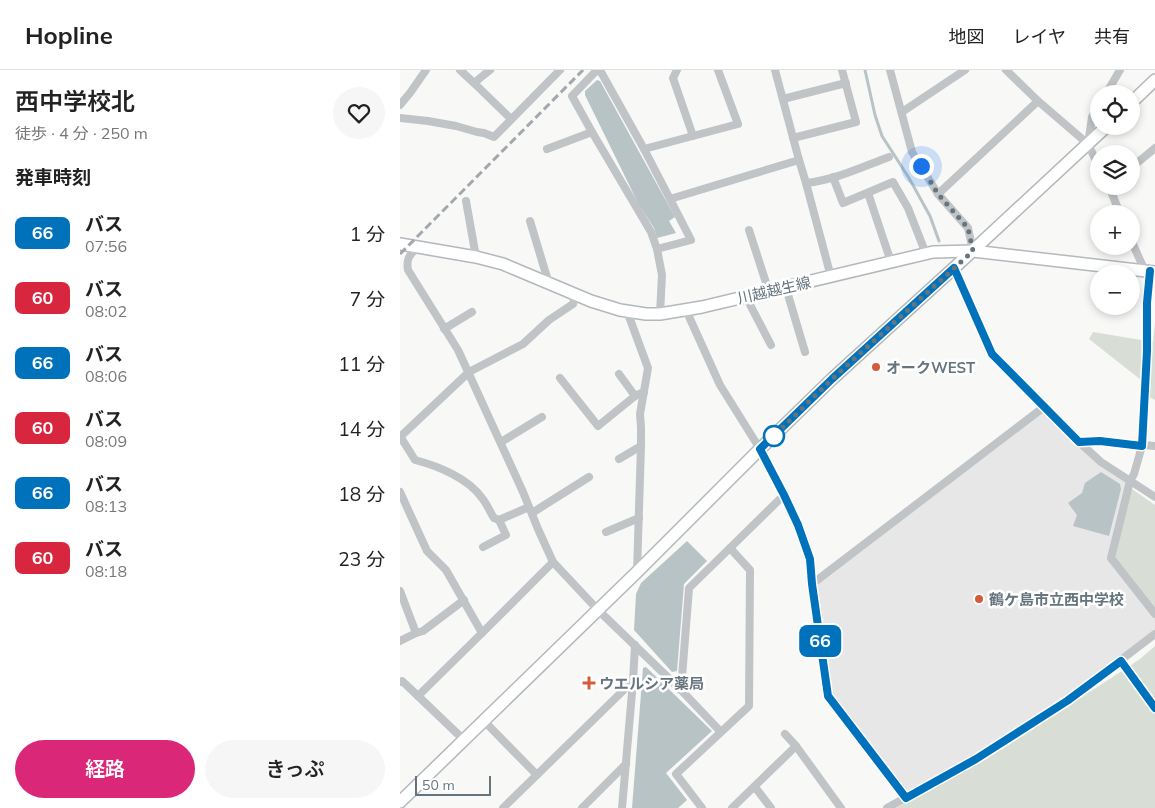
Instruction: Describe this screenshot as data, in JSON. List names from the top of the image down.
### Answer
{
  "streets": {
    "street": ["川越越生線"]
  },
  "places": {
    "other": ["オークWEST", "鶴ケ島市立西中学校"],
    "health": ["ウエルシア薬局"]
  },
  "lines": ["bus line 66"],
  "scale_bar": "50 m",
  "page": {
    "header": "Hopline",
    "nav": ["地図", "レイヤ", "共有"],
    "heading": [
      ["西中学校北", "徒歩 · 4 分 · 250 m"],
      "発車時刻"
    ],
    "on_map": "66",
    "map_buttons": ["+", "−"],
    "list": [
      {
        "mark": "66",
        "name": "バス",
        "note": "07:56",
        "value": "1 分"
      },
      {
        "mark": "60",
        "name": "バス",
        "note": "08:02",
        "value": "7 分"
      },
      {
        "mark": "66",
        "name": "バス",
        "note": "08:06",
        "value": "11 分"
      },
      {
        "mark": "60",
        "name": "バス",
        "note": "08:09",
        "value": "14 分"
      },
      {
        "mark": "66",
        "name": "バス",
        "note": "08:13",
        "value": "18 分"
      },
      {
        "mark": "60",
        "name": "バス",
        "note": "08:18",
        "value": "23 分"
      }
    ],
    "buttons": ["経路", "きっぷ"],
    "scale": "50 m"
  }
}
